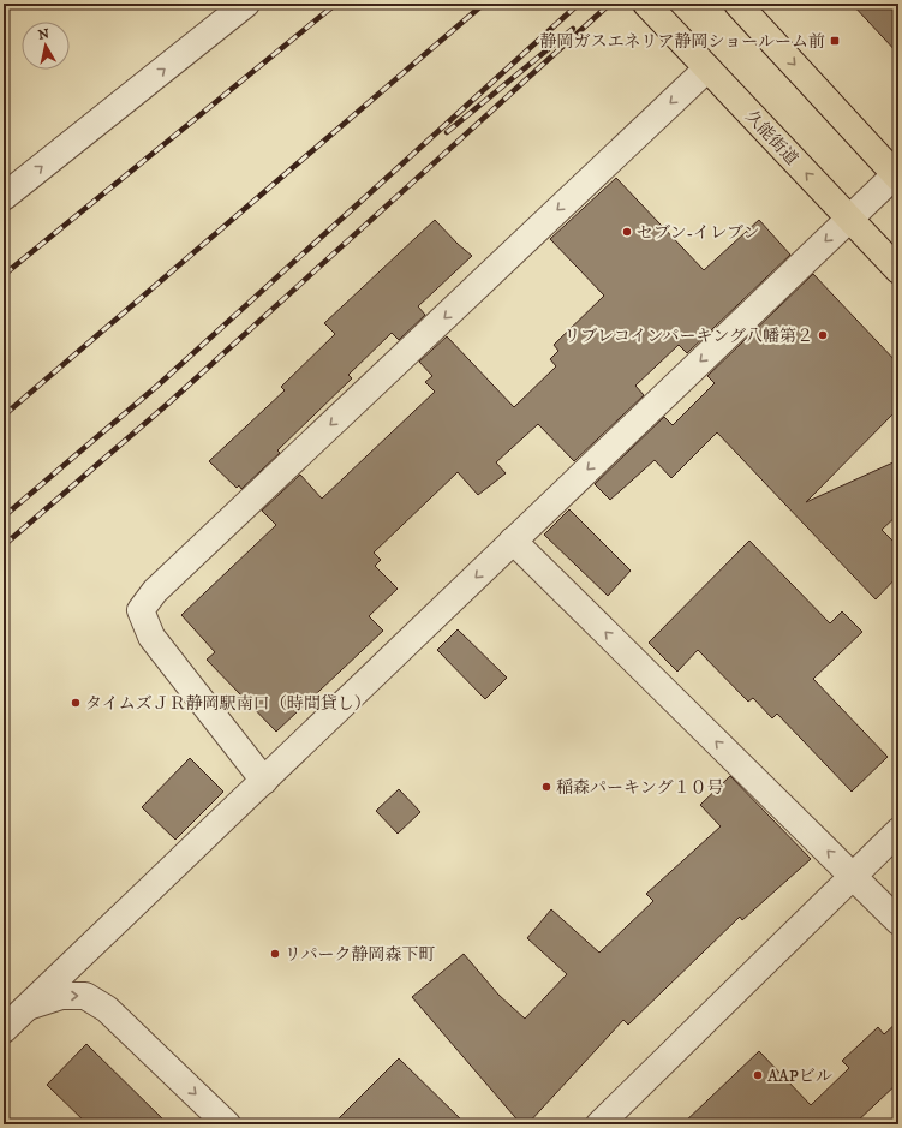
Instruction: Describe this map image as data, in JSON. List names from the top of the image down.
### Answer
{
  "streets": {
    "main road": ["久能街道"]
  },
  "places": {
    "transit": ["静岡ガスエネリア静岡ショールーム前"],
    "other": [
      "セブン-イレブン",
      "リブレコインパーキング八幡第２",
      "タイムズＪＲ静岡駅南口（時間貸し）",
      "稲森パーキング１０号",
      "リパーク静岡森下町",
      "AAPビル"
    ]
  },
  "north": "top"
}
